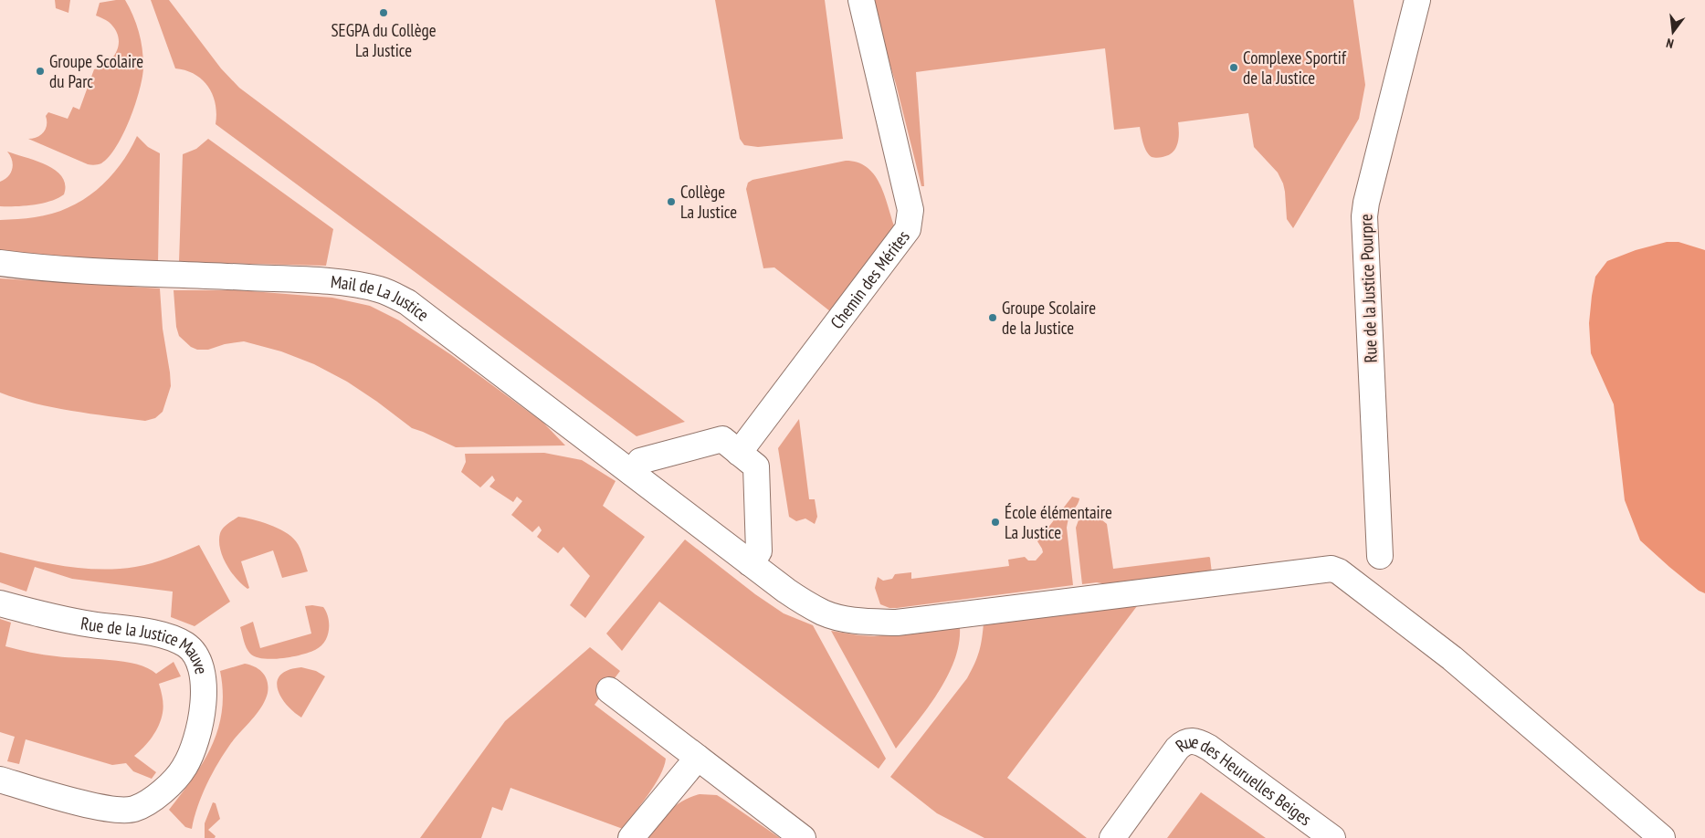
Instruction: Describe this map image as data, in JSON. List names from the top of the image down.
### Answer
{
  "streets": {
    "street": [
      "Chemin des Mérites",
      "Rue de la Justice Pourpre",
      "Mail de La Justice",
      "Rue de la Justice Mauve",
      "Rue des Heuruelles Beiges"
    ]
  },
  "places": [
    "SEGPA du Collège La Justice",
    "Complexe Sportif de la Justice",
    "Groupe Scolaire du Parc",
    "Collège La Justice",
    "Groupe Scolaire de la Justice",
    "École élémentaire La Justice"
  ],
  "north": "bottom"
}
